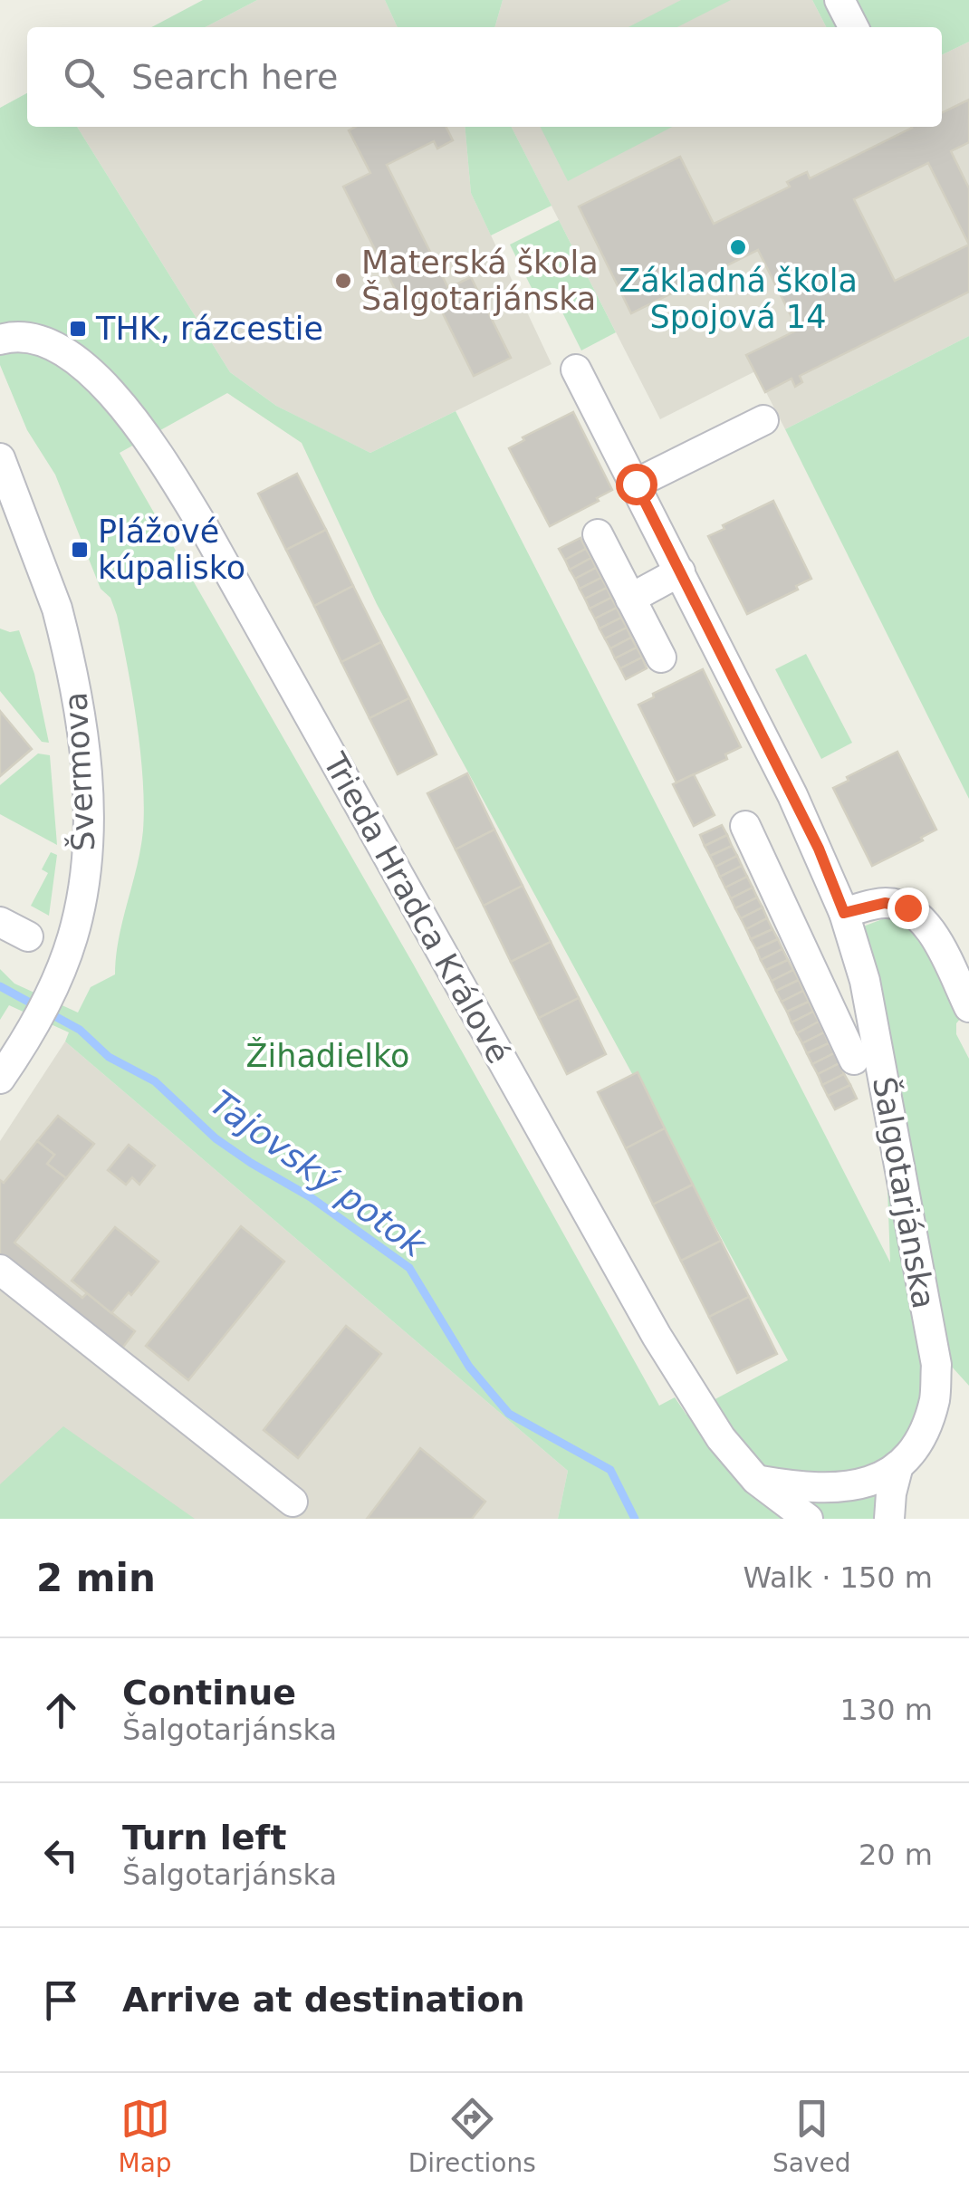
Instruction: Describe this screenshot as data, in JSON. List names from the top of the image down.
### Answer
{
  "streets": {
    "street": ["Švermova", "Trieda Hradca Králové", "Šalgotarjánska"]
  },
  "crossings": [
    ["Trieda Hradca Králové", "Šalgotarjánska"]
  ],
  "water": ["Tajovský potok"],
  "parks": ["Žihadielko"],
  "places": {
    "other": ["Základná škola Spojová 14", "Materská škola Šalgotarjánska"],
    "transit": ["THK, rázcestie", "Plážové kúpalisko"]
  },
  "page": {
    "search": "Search here",
    "heading": ["2 min", "Walk · 150 m"],
    "list": [
      ["Continue", "Šalgotarjánska", "130 m"],
      ["Turn left", "Šalgotarjánska", "20 m"],
      "Arrive at destination"
    ],
    "nav": ["Map", "Directions", "Saved"]
  }
}
